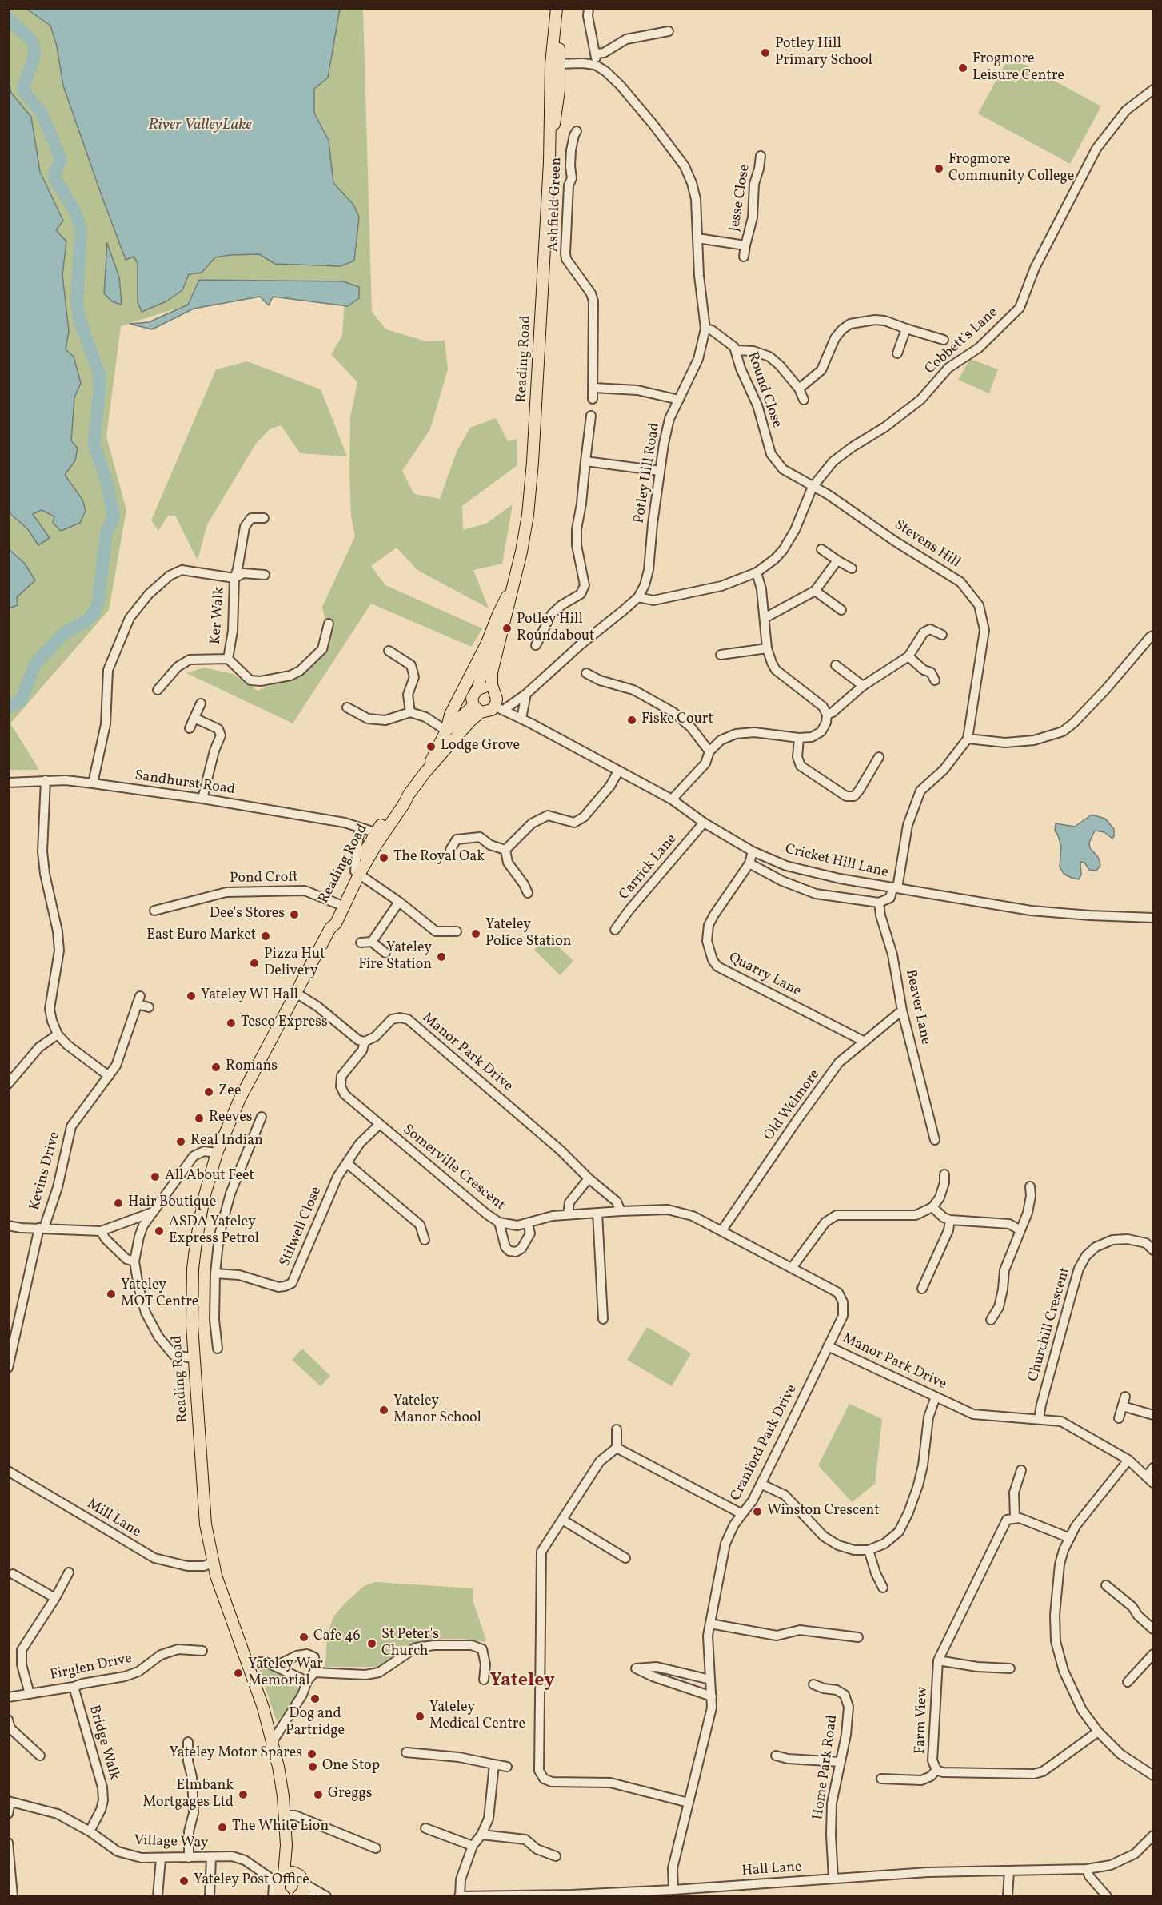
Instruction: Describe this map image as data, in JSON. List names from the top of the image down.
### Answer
{
  "streets": {
    "main road": ["Reading Road"],
    "street": [
      "Jesse Close",
      "Ashfield Green",
      "Cobbett's Lane",
      "Round Close",
      "Potley Hill Road",
      "Stevens Hill",
      "Ker Walk",
      "Sandhurst Road",
      "Cricket Hill Lane",
      "Carrick Lane",
      "Pond Croft",
      "Quarry Lane",
      "Beaver Lane",
      "Manor Park Drive",
      "Old Welmore",
      "Somerville Crescent",
      "Kevins Drive",
      "Stilwell Close",
      "Churchill Crescent",
      "Cranford Park Drive",
      "Mill Lane",
      "Firglen Drive",
      "Farm View",
      "Bridge Walk",
      "Home Park Road",
      "Village Way",
      "Hall Lane"
    ]
  },
  "crossings": [
    ["Jesse Close", "Potley Hill Road"],
    ["Cobbett's Lane", "Round Close"],
    ["Cobbett's Lane", "Stevens Hill"],
    ["Reading Road", "Potley Hill Road"],
    ["Reading Road", "Sandhurst Road"],
    ["Reading Road", "Cricket Hill Lane"],
    ["Reading Road", "Pond Croft"],
    ["Reading Road", "Mill Lane"],
    ["Reading Road", "Village Way"],
    ["Round Close", "Potley Hill Road"],
    ["Round Close", "Stevens Hill"],
    ["Potley Hill Road", "Cricket Hill Lane"],
    ["Stevens Hill", "Cricket Hill Lane"],
    ["Cricket Hill Lane", "Carrick Lane"],
    ["Cricket Hill Lane", "Quarry Lane"],
    ["Cricket Hill Lane", "Beaver Lane"],
    ["Quarry Lane", "Old Welmore"],
    ["Beaver Lane", "Old Welmore"],
    ["Manor Park Drive", "Old Welmore"],
    ["Manor Park Drive", "Somerville Crescent"],
    ["Manor Park Drive", "Churchill Crescent"],
    ["Manor Park Drive", "Cranford Park Drive"],
    ["Somerville Crescent", "Stilwell Close"],
    ["Cranford Park Drive", "Hall Lane"],
    ["Firglen Drive", "Bridge Walk"],
    ["Bridge Walk", "Village Way"],
    ["Home Park Road", "Hall Lane"]
  ],
  "districts": ["Yateley"],
  "water": ["River ValleyLake"],
  "places": [
    "Potley Hill Primary School",
    "Frogmore Leisure Centre",
    "Frogmore Community College",
    "Potley Hill Roundabout",
    "Fiske Court",
    "Lodge Grove",
    "The Royal Oak",
    "Dee's Stores",
    "Yateley Police Station",
    "East Euro Market",
    "Yateley Fire Station",
    "Pizza Hut Delivery",
    "Yateley WI Hall",
    "Tesco Express",
    "Romans",
    "Zee",
    "Reeves",
    "Real Indian",
    "All About Feet",
    "Hair Boutique",
    "ASDA Yateley Express Petrol",
    "Yateley MOT Centre",
    "Yateley Manor School",
    "Winston Crescent",
    "Cafe 46",
    "St Peter's Church",
    "Yateley War Memorial",
    "Dog and Partridge",
    "Yateley Medical Centre",
    "Yateley Motor Spares",
    "One Stop",
    "Elmbank Mortgages Ltd",
    "Greggs",
    "The White Lion",
    "Yateley Post Office"
  ]
}
